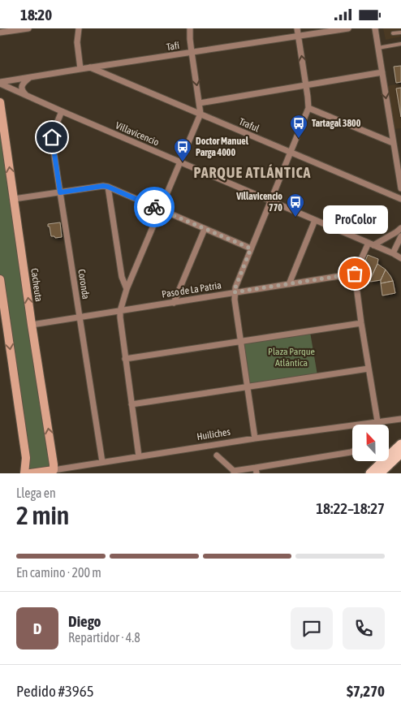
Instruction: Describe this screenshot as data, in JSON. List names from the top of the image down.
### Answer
{
  "streets": {
    "street": [
      "Tafí",
      "Traful",
      "Villavicencio",
      "Coronda",
      "Cacheuta",
      "Paso de La Patria",
      "Huiliches"
    ]
  },
  "crossings": [
    ["Tafí", "Traful"],
    ["Tafí", "Villavicencio"],
    ["Villavicencio", "Coronda"],
    ["Coronda", "Paso de La Patria"],
    ["Coronda", "Huiliches"],
    ["Cacheuta", "Paso de La Patria"],
    ["Cacheuta", "Huiliches"]
  ],
  "districts": ["PARQUE ATLÁNTICA"],
  "parks": ["Plaza Parque Atlántica"],
  "places": {
    "bus stop": ["Tartagal 3800", "Doctor Manuel Parga 4000", "Villavicencio 770"],
    "other": ["ProColor"]
  },
  "north": "top",
  "page": {
    "status": "18:20",
    "bubble": "ProColor",
    "heading": ["2 min", "Llega en", "18:22–18:27"],
    "panel": [
      "Diego",
      "Repartidor · 4.8",
      "Pedido #3965",
      "$7,270"
    ],
    "bar": "En camino · 200 m",
    "round": "D"
  }
}
